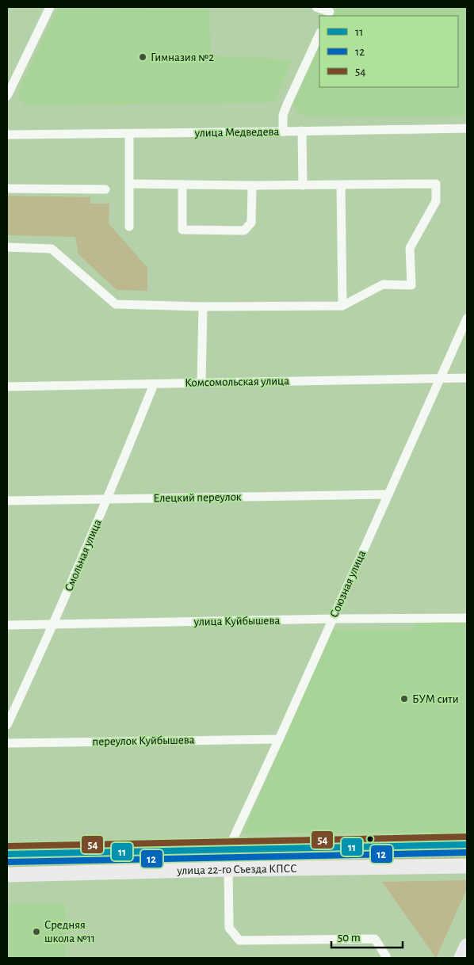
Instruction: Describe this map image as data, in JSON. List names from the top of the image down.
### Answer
{
  "streets": {
    "main road": ["улица 22-го Съезда КПСС"],
    "street": [
      "улица Медведева",
      "Комсомольская улица",
      "Елецкий переулок",
      "Смольная улица",
      "Союзная улица",
      "улица Куйбышева",
      "переулок Куйбышева"
    ]
  },
  "crossings": [
    ["Комсомольская улица", "Смольная улица"],
    ["Комсомольская улица", "Союзная улица"],
    ["Елецкий переулок", "Смольная улица"],
    ["Елецкий переулок", "Союзная улица"],
    ["Смольная улица", "улица Куйбышева"],
    ["Союзная улица", "улица Куйбышева"],
    ["Союзная улица", "переулок Куйбышева"],
    ["Союзная улица", "улица 22-го Съезда КПСС"]
  ],
  "places": ["Гимназия №2", "БУМ сити", "Средняя школа №11"],
  "lines": ["transit line 54", "transit line 11", "transit line 12"],
  "legend": ["11", "12", "54"],
  "scale_bar": "50 m"
}
